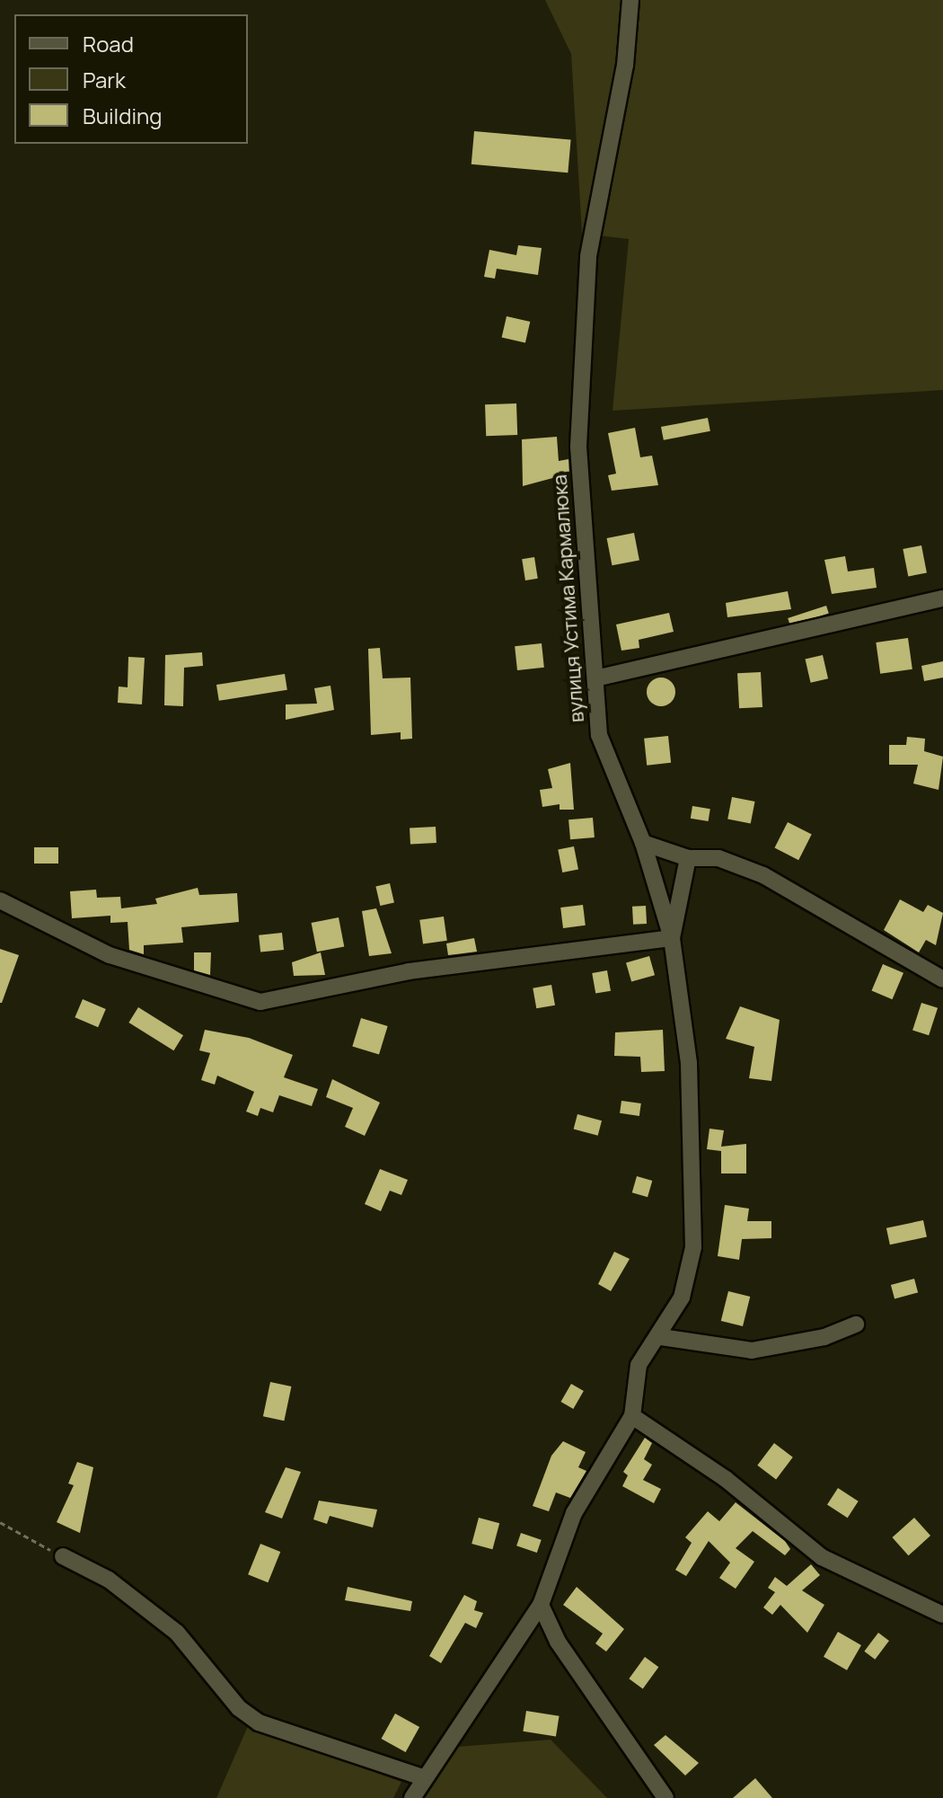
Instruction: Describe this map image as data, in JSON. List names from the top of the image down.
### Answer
{
  "streets": {
    "street": ["вулиця Устима Кармалюка"]
  },
  "legend": ["Road", "Park", "Building"]
}
